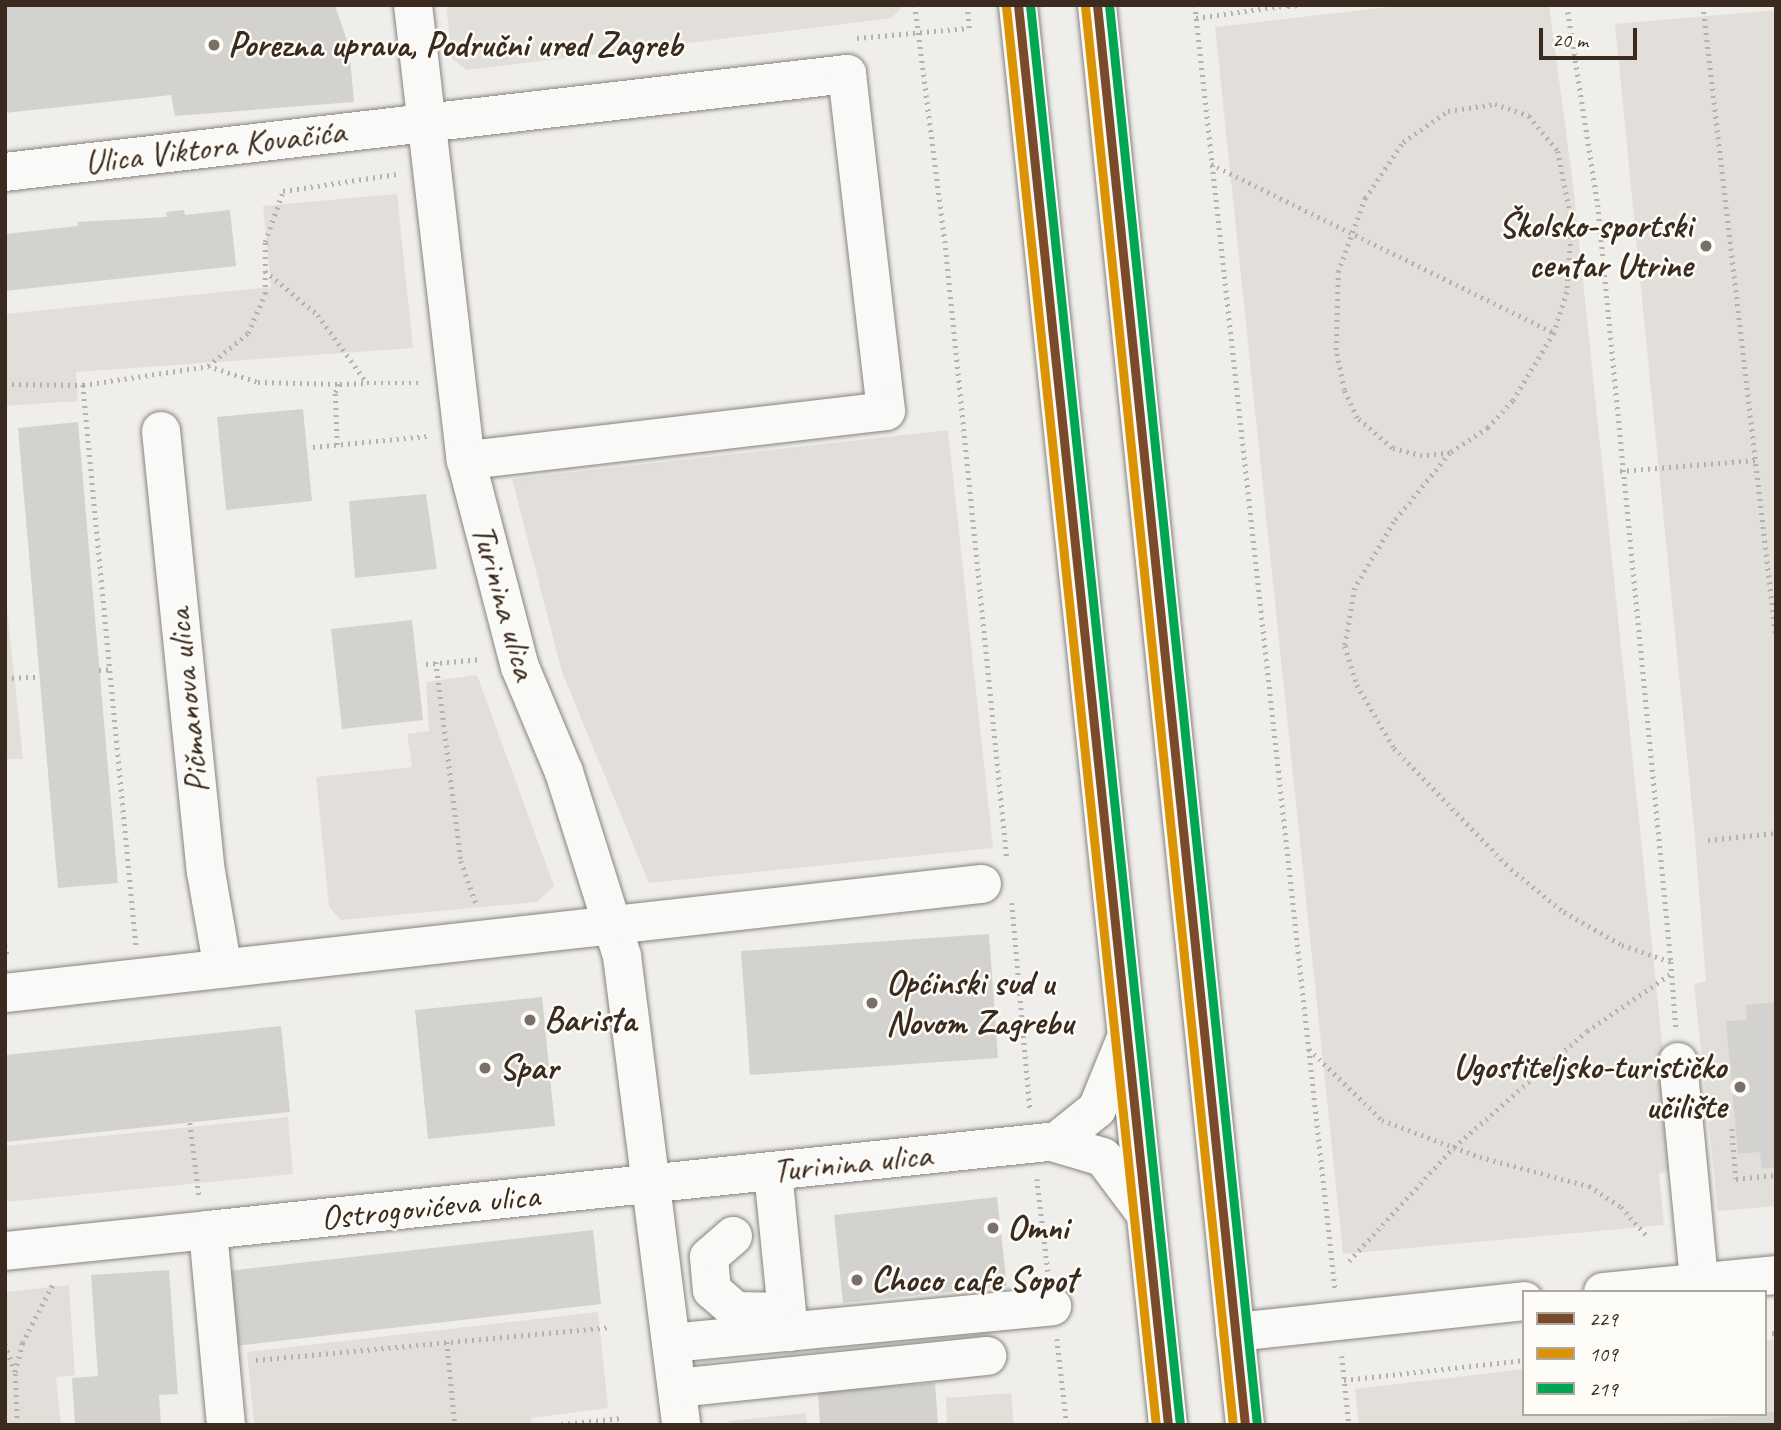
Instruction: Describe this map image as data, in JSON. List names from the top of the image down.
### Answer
{
  "streets": {
    "street": [
      "Ulica Viktora Kovačića",
      "Turinina ulica",
      "Pičmanova ulica",
      "Ostrogovićeva ulica"
    ]
  },
  "crossings": [
    ["Ulica Viktora Kovačića", "Turinina ulica"],
    ["Turinina ulica", "Ostrogovićeva ulica"]
  ],
  "places": [
    "Porezna uprava, Područni ured Zagreb",
    "Školsko-sportski centar Utrine",
    "Općinski sud u Novom Zagrebu",
    "Barista",
    "Spar",
    "Ugostiteljsko-turističko učilište",
    "Omni",
    "Choco cafe Sopot"
  ],
  "lines": ["transit line 229", "transit line 219", "transit line 109"],
  "legend": ["229", "109", "219"],
  "scale_bar": "20 m"
}
